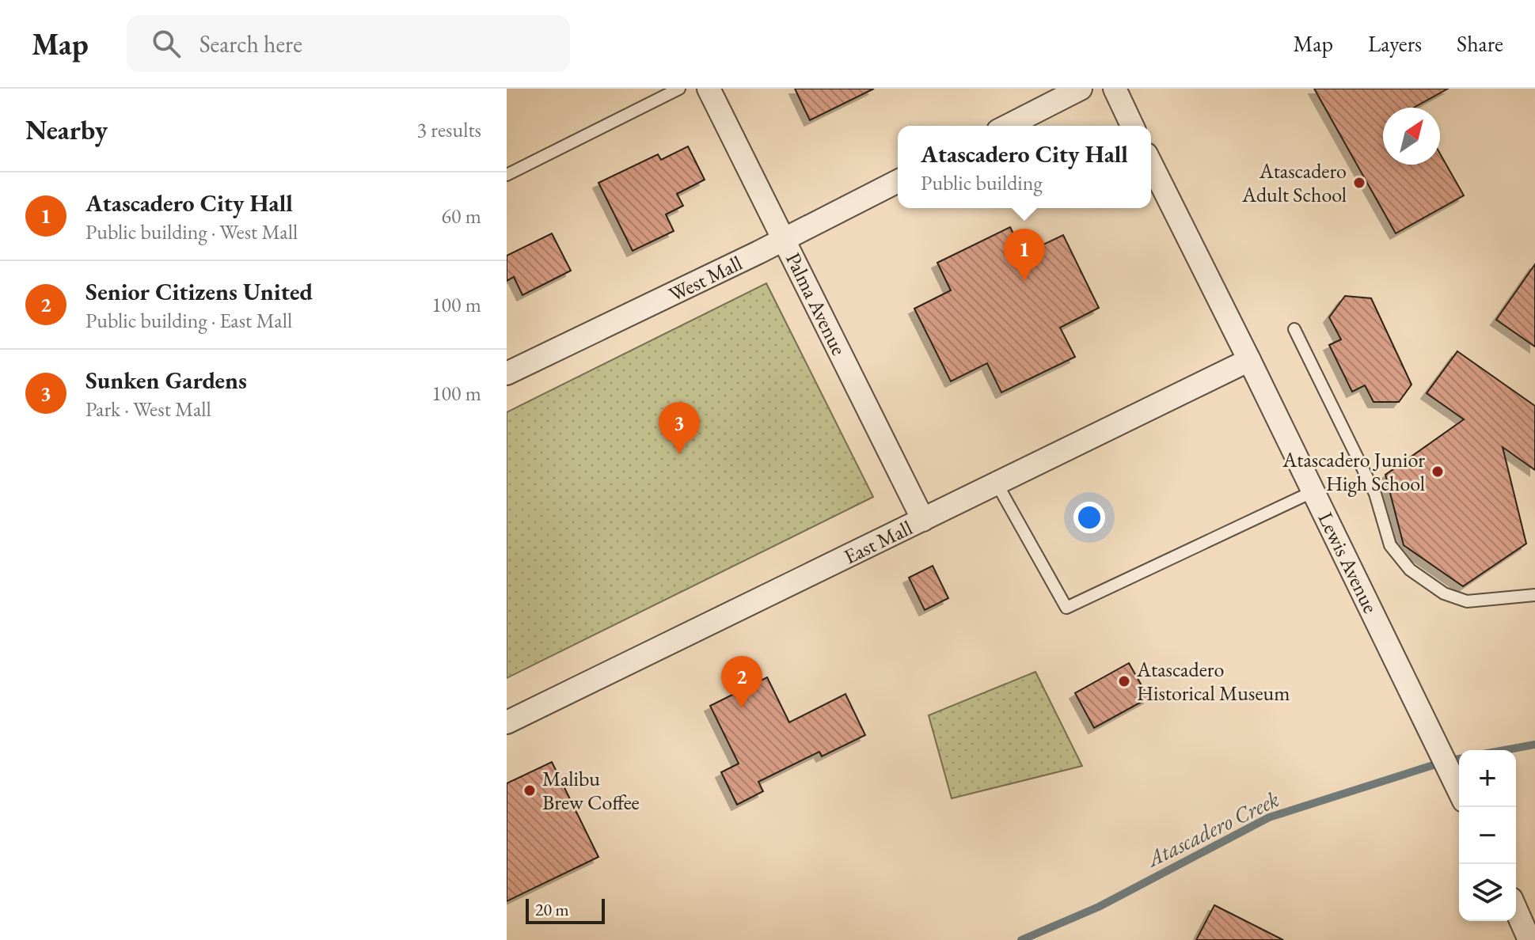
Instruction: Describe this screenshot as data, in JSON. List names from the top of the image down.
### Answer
{
  "streets": {
    "street": [
      "West Mall",
      "Palma Avenue",
      "East Mall",
      "Lewis Avenue"
    ]
  },
  "crossings": [
    ["West Mall", "Palma Avenue"],
    ["Palma Avenue", "East Mall"],
    ["East Mall", "Lewis Avenue"]
  ],
  "water": ["Atascadero Creek"],
  "places": [
    "Atascadero Adult School",
    "Atascadero Junior High School",
    "Atascadero Historical Museum",
    "Malibu Brew Coffee"
  ],
  "scale_bar": "20 m",
  "north": "top right",
  "page": {
    "header": "Map",
    "search": "Search here",
    "nav": ["Map", "Layers", "Share"],
    "heading": ["Nearby", "3 results"],
    "popup": ["Atascadero City Hall", "Public building"],
    "list": [
      {
        "mark": "1",
        "name": "Atascadero City Hall",
        "note": "Public building · West Mall",
        "value": "60 m"
      },
      {
        "mark": "2",
        "name": "Senior Citizens United",
        "note": "Public building · East Mall",
        "value": "100 m"
      },
      {
        "mark": "3",
        "name": "Sunken Gardens",
        "note": "Park · West Mall",
        "value": "100 m"
      }
    ],
    "pins": ["1", "3", "2"],
    "map_buttons": ["+", "−"],
    "scale": "20 m"
  }
}
